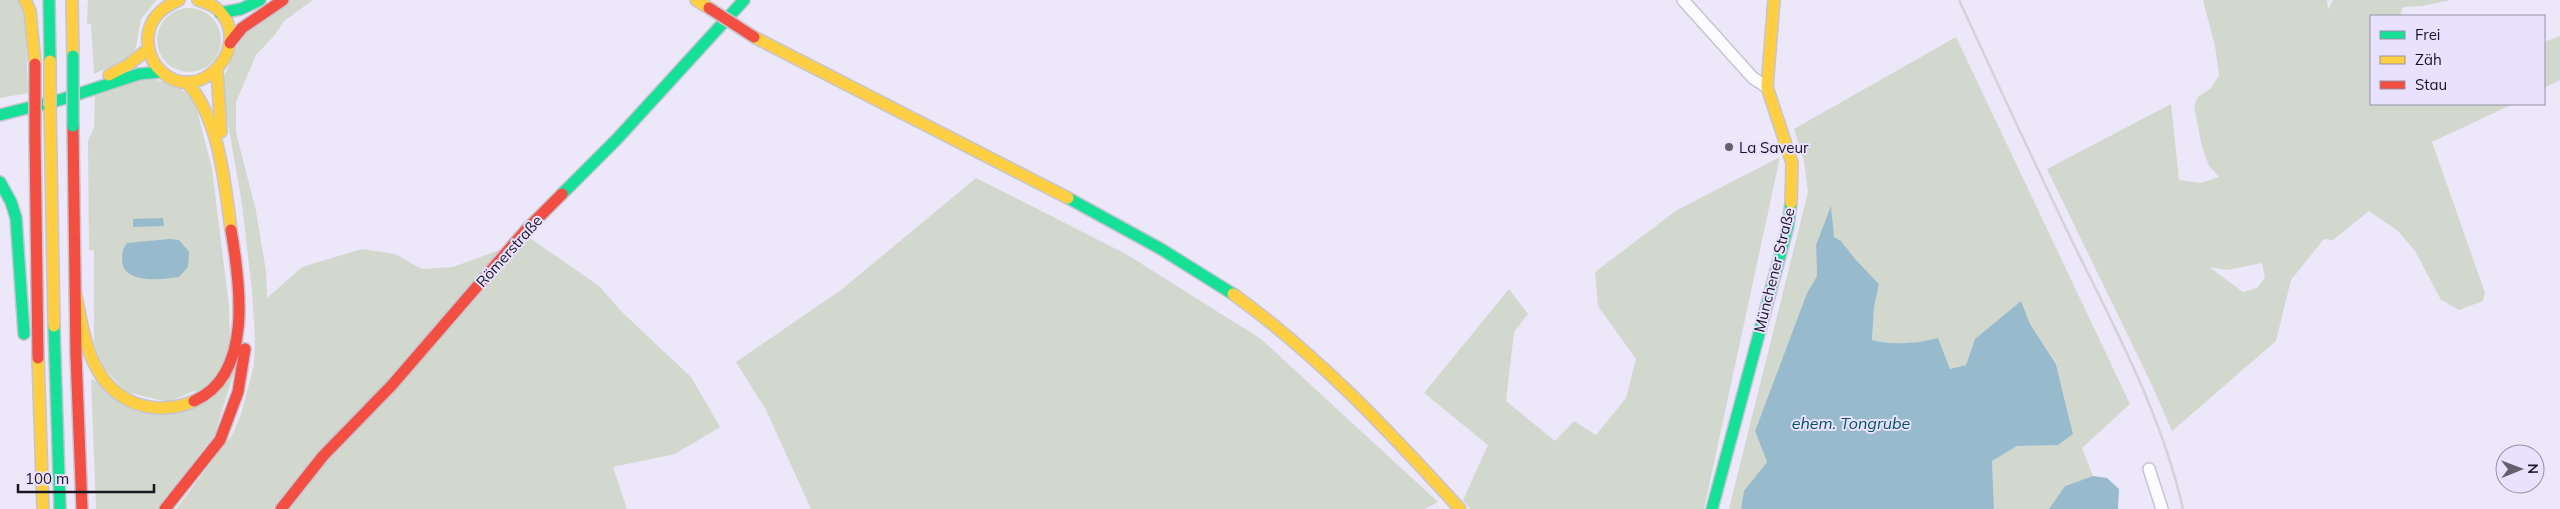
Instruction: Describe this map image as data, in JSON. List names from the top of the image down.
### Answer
{
  "streets": {
    "main road": ["Römerstraße", "Münchener Straße"]
  },
  "water": ["ehem. Tongrube"],
  "places": ["La Saveur"],
  "legend": ["Frei", "Zäh", "Stau"],
  "scale_bar": "100 m",
  "north": "right"
}
